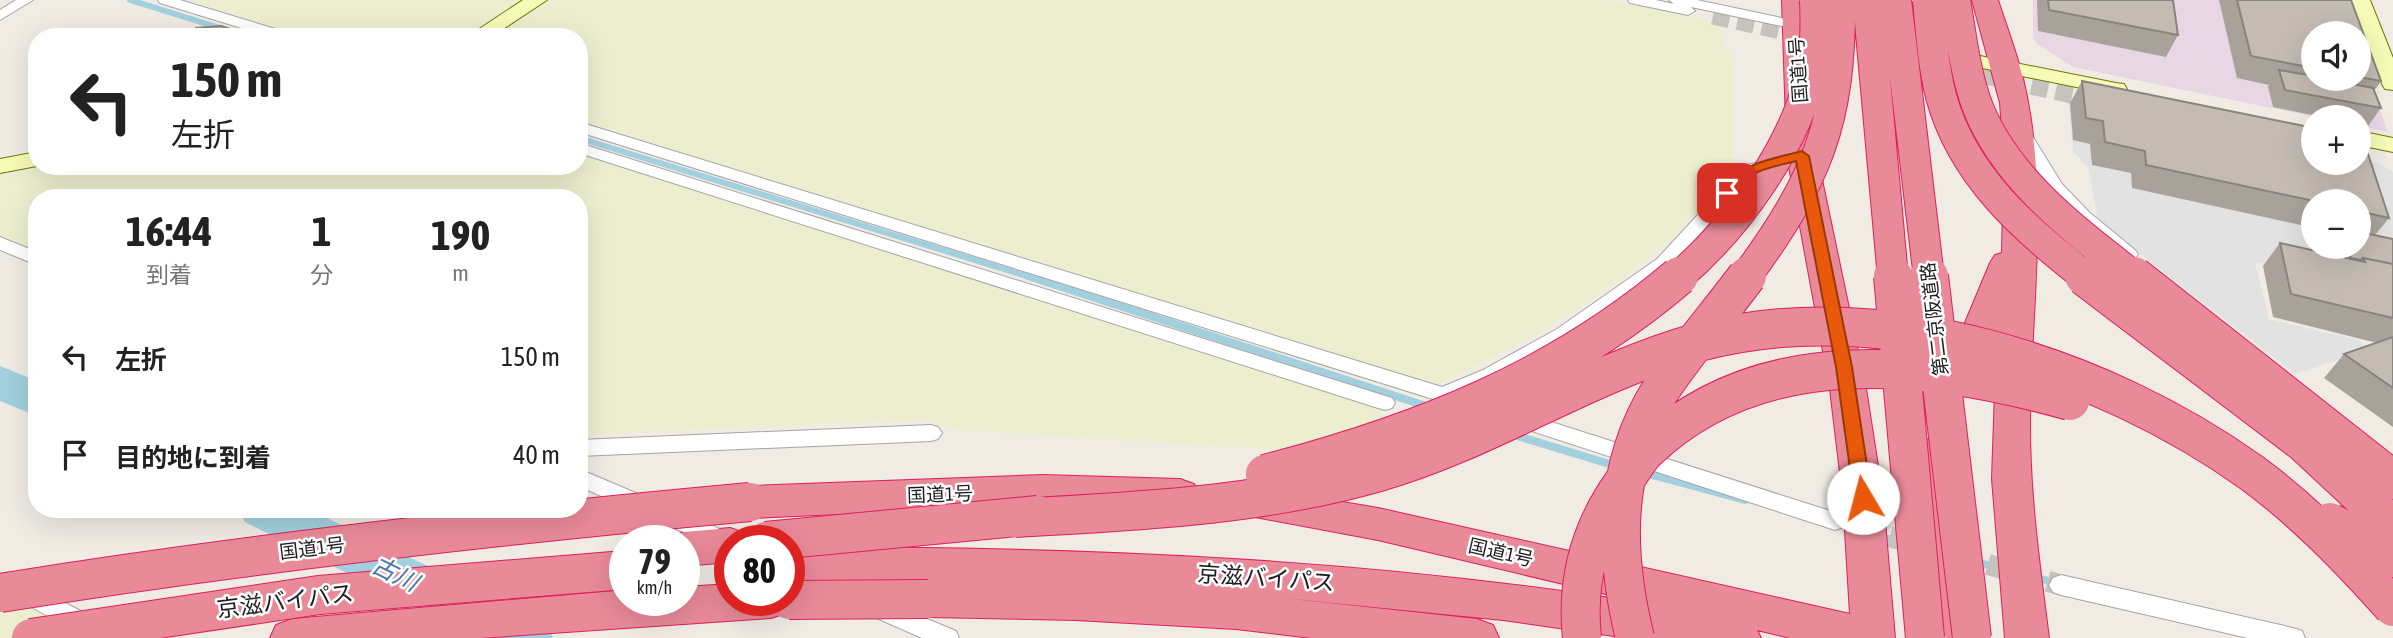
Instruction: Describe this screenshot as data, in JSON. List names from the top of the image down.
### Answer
{
  "streets": {
    "highway": ["国道1号", "第二京阪道路", "京滋バイパス"]
  },
  "water": ["古川"],
  "page": {
    "map_buttons": ["+", "−"],
    "turn": ["150 m", "左折"],
    "eta": [
      "16:44",
      "到着",
      "1",
      "分",
      "190",
      "m"
    ],
    "list": [
      {
        "name": "左折",
        "value": "150 m"
      },
      {
        "name": "目的地に到着",
        "value": "40 m"
      }
    ],
    "speed": "79 km/h",
    "limit": "80"
  }
}
